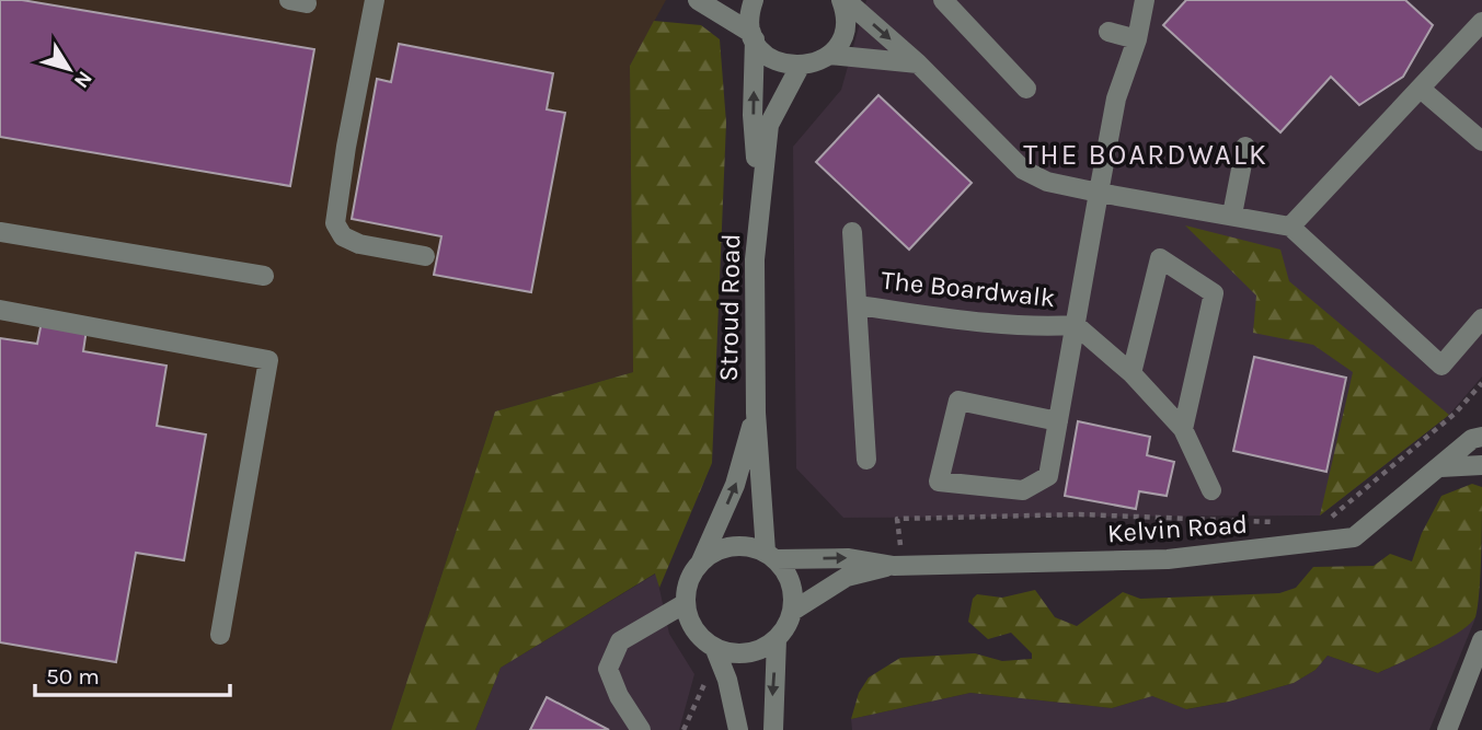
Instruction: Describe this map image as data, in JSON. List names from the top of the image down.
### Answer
{
  "streets": {
    "street": ["The Boardwalk", "Stroud Road", "Kelvin Road"]
  },
  "crossings": [
    ["Stroud Road", "Kelvin Road"]
  ],
  "districts": ["THE BOARDWALK"],
  "scale_bar": "50 m",
  "north": "bottom right"
}
